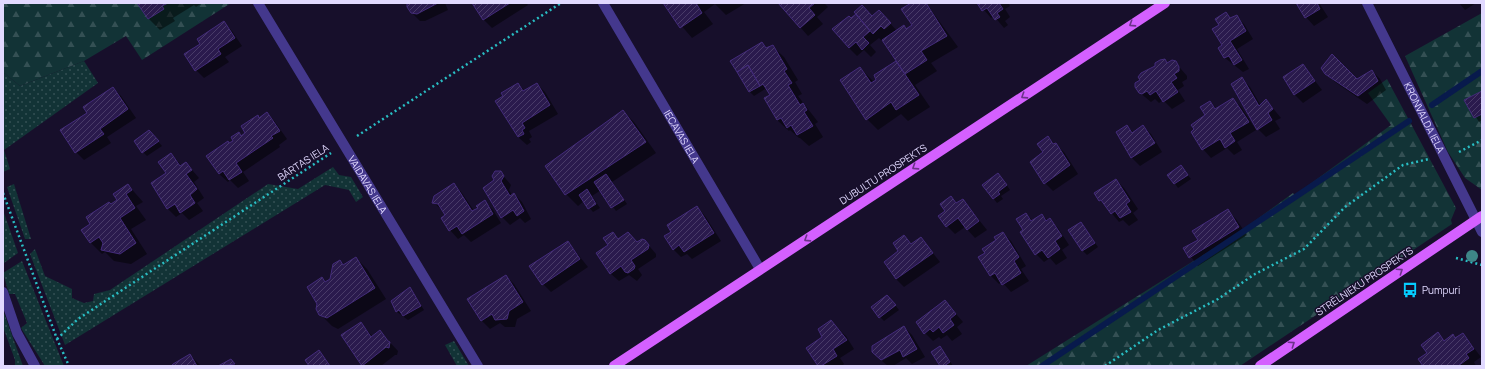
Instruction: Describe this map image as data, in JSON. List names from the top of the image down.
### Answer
{
  "streets": {
    "main road": ["DUBULTU PROSPEKTS", "STRĒLNIEKU PROSPEKTS"],
    "street": ["KRONVALDA IELA", "IECAVAS IELA", "VAIDAVAS IELA"],
    "path": ["BĀRTAS IELA"]
  },
  "crossings": [
    ["KRONVALDA IELA", "STRĒLNIEKU PROSPEKTS"],
    ["IECAVAS IELA", "DUBULTU PROSPEKTS"],
    ["BĀRTAS IELA", "VAIDAVAS IELA"]
  ],
  "one_way": ["DUBULTU PROSPEKTS", "STRĒLNIEKU PROSPEKTS"],
  "places": {
    "bus stop": ["Pumpuri"]
  }
}
